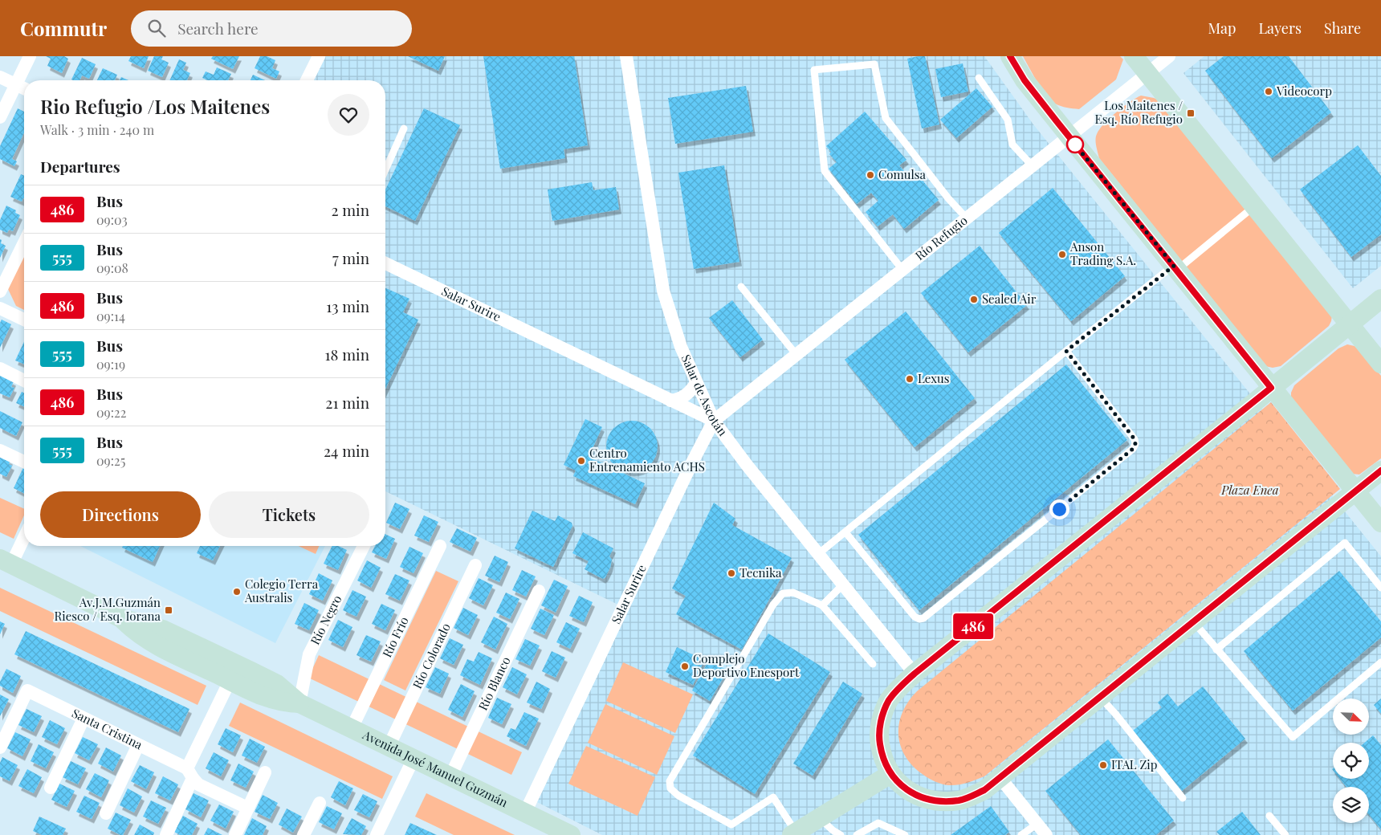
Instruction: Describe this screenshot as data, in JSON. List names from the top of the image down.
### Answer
{
  "streets": {
    "street": [
      "Río Refugio",
      "Salar Surire",
      "Salar de Ascotán",
      "Río Negro",
      "Río Frío",
      "Río Colorado",
      "Río Blanco",
      "Santa Cristina",
      "Avenida José Manuel Guzmán"
    ]
  },
  "crossings": [
    ["Río Refugio", "Salar Surire"],
    ["Río Refugio", "Salar de Ascotán"],
    ["Salar Surire", "Salar de Ascotán"],
    ["Salar Surire", "Avenida José Manuel Guzmán"],
    ["Río Negro", "Avenida José Manuel Guzmán"],
    ["Río Frío", "Avenida José Manuel Guzmán"],
    ["Río Colorado", "Avenida José Manuel Guzmán"],
    ["Río Blanco", "Avenida José Manuel Guzmán"]
  ],
  "parks": ["Plaza Enea"],
  "places": {
    "other": [
      "Videocorp",
      "Comulsa",
      "Anson Trading S.A.",
      "Sealed Air",
      "Lexus",
      "Centro Entrenamiento ACHS",
      "Tecnika",
      "Colegio Terra Australis",
      "Complejo Deportivo Enesport",
      "ITAL Zip"
    ],
    "transit": ["Los Maitenes / Esq. Río Refugio", "Av.J.M.Guzmán Riesco / Esq. Iorana"]
  },
  "lines": ["bus line 486"],
  "north": "bottom right",
  "page": {
    "header": "Commutr",
    "search": "Search here",
    "nav": ["Map", "Layers", "Share"],
    "on_map": "486",
    "heading": [
      ["Rio Refugio /Los Maitenes", "Walk · 3 min · 240 m"],
      "Departures"
    ],
    "list": [
      {
        "mark": "486",
        "name": "Bus",
        "note": "09:03",
        "value": "2 min"
      },
      {
        "mark": "555",
        "name": "Bus",
        "note": "09:08",
        "value": "7 min"
      },
      {
        "mark": "486",
        "name": "Bus",
        "note": "09:14",
        "value": "13 min"
      },
      {
        "mark": "555",
        "name": "Bus",
        "note": "09:19",
        "value": "18 min"
      },
      {
        "mark": "486",
        "name": "Bus",
        "note": "09:22",
        "value": "21 min"
      },
      {
        "mark": "555",
        "name": "Bus",
        "note": "09:25",
        "value": "24 min"
      }
    ],
    "buttons": ["Directions", "Tickets"]
  }
}
